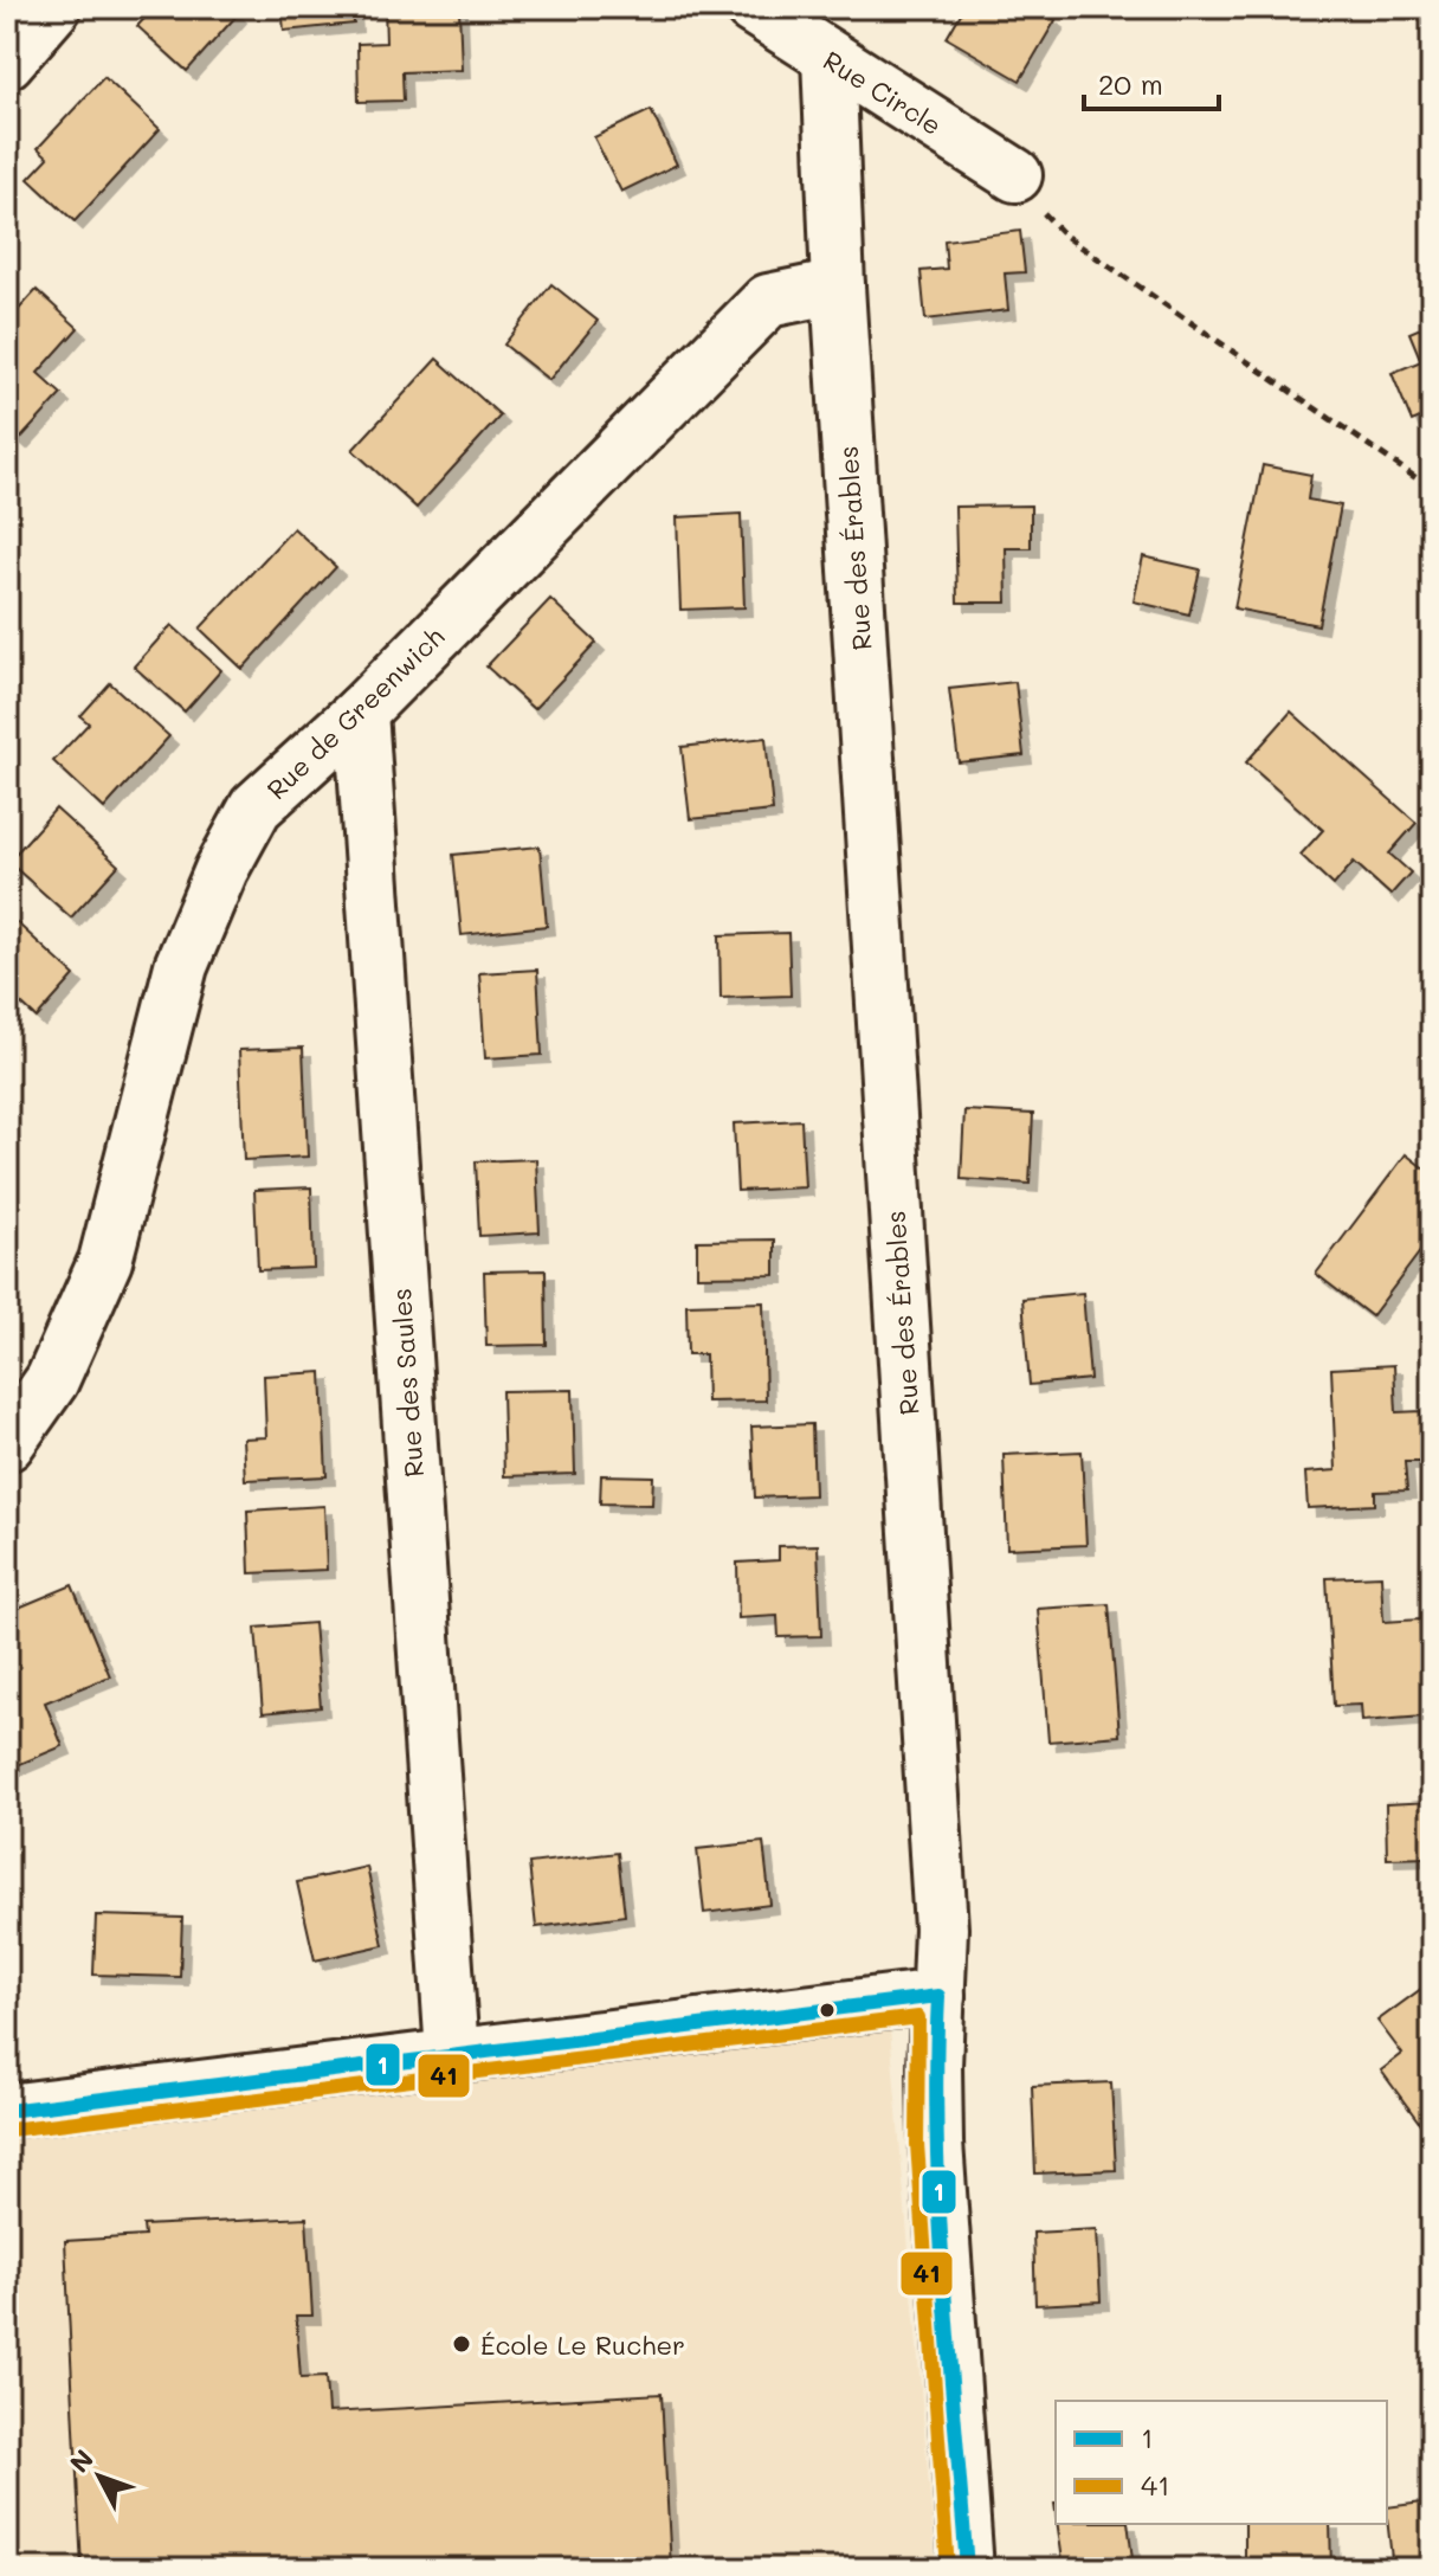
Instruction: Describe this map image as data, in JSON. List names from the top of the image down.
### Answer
{
  "streets": {
    "street": [
      "Rue Circle",
      "Rue des Érables",
      "Rue de Greenwich",
      "Rue des Saules"
    ]
  },
  "crossings": [
    ["Rue Circle", "Rue des Érables"],
    ["Rue des Érables", "Rue de Greenwich"],
    ["Rue de Greenwich", "Rue des Saules"]
  ],
  "places": ["École Le Rucher"],
  "lines": ["transit line 1", "transit line 41"],
  "legend": ["1", "41"],
  "scale_bar": "20 m",
  "north": "top left"
}
